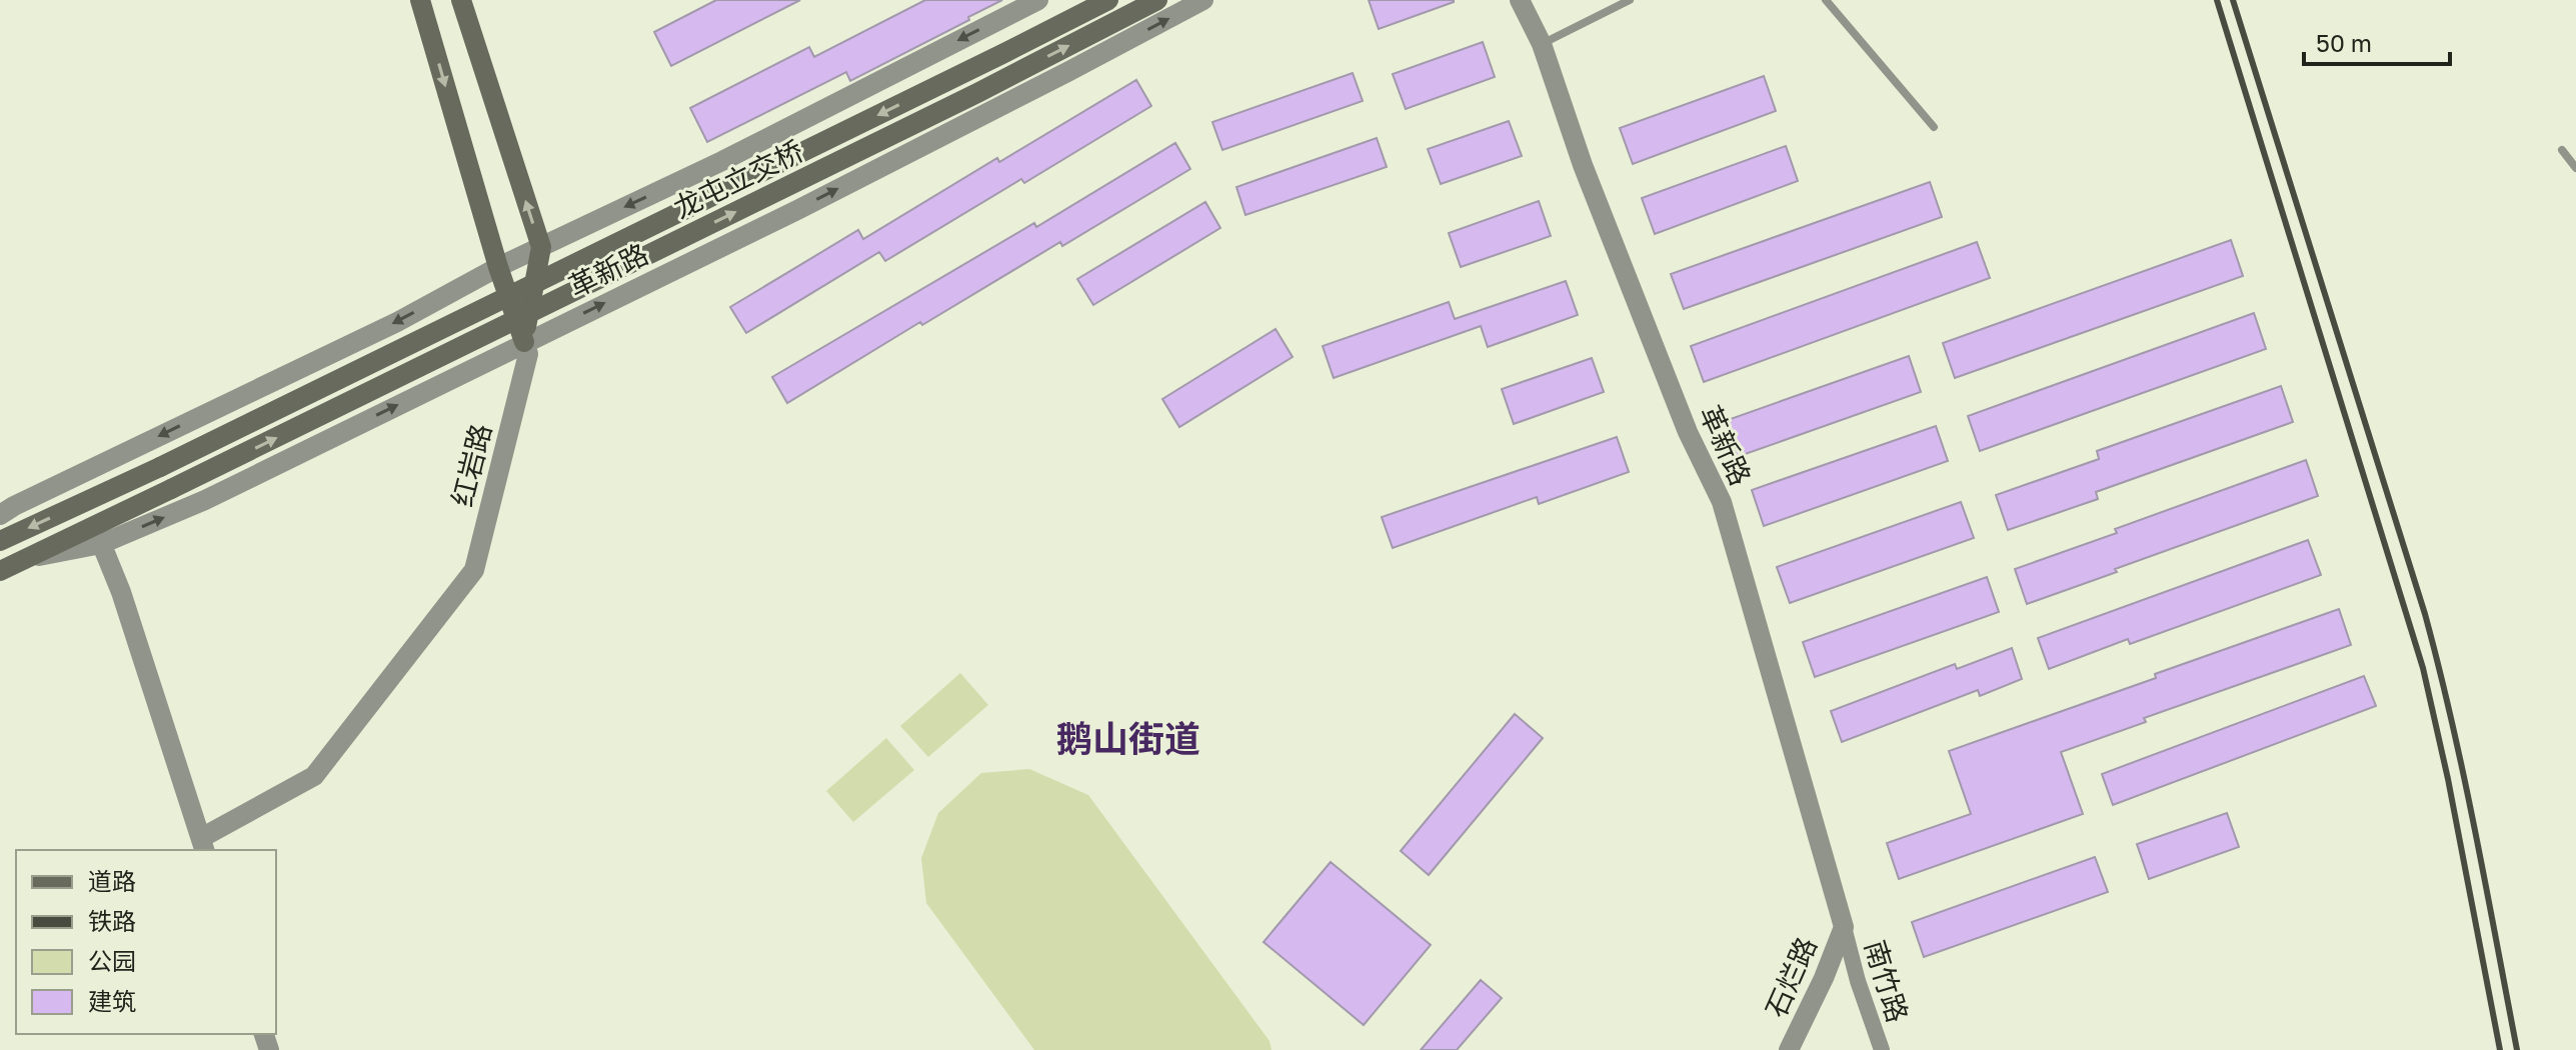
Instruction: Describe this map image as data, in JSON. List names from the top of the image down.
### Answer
{
  "streets": {
    "main road": ["龙屯立交桥", "革新路", "红岩路"],
    "street": ["石烂路", "南竹路"]
  },
  "crossings": [
    ["龙屯立交桥", "革新路"],
    ["革新路", "红岩路"],
    ["革新路", "石烂路"],
    ["革新路", "南竹路"],
    ["石烂路", "南竹路"]
  ],
  "districts": ["鹅山街道"],
  "legend": [
    "道路",
    "铁路",
    "公园",
    "建筑"
  ],
  "scale_bar": "50 m"
}
